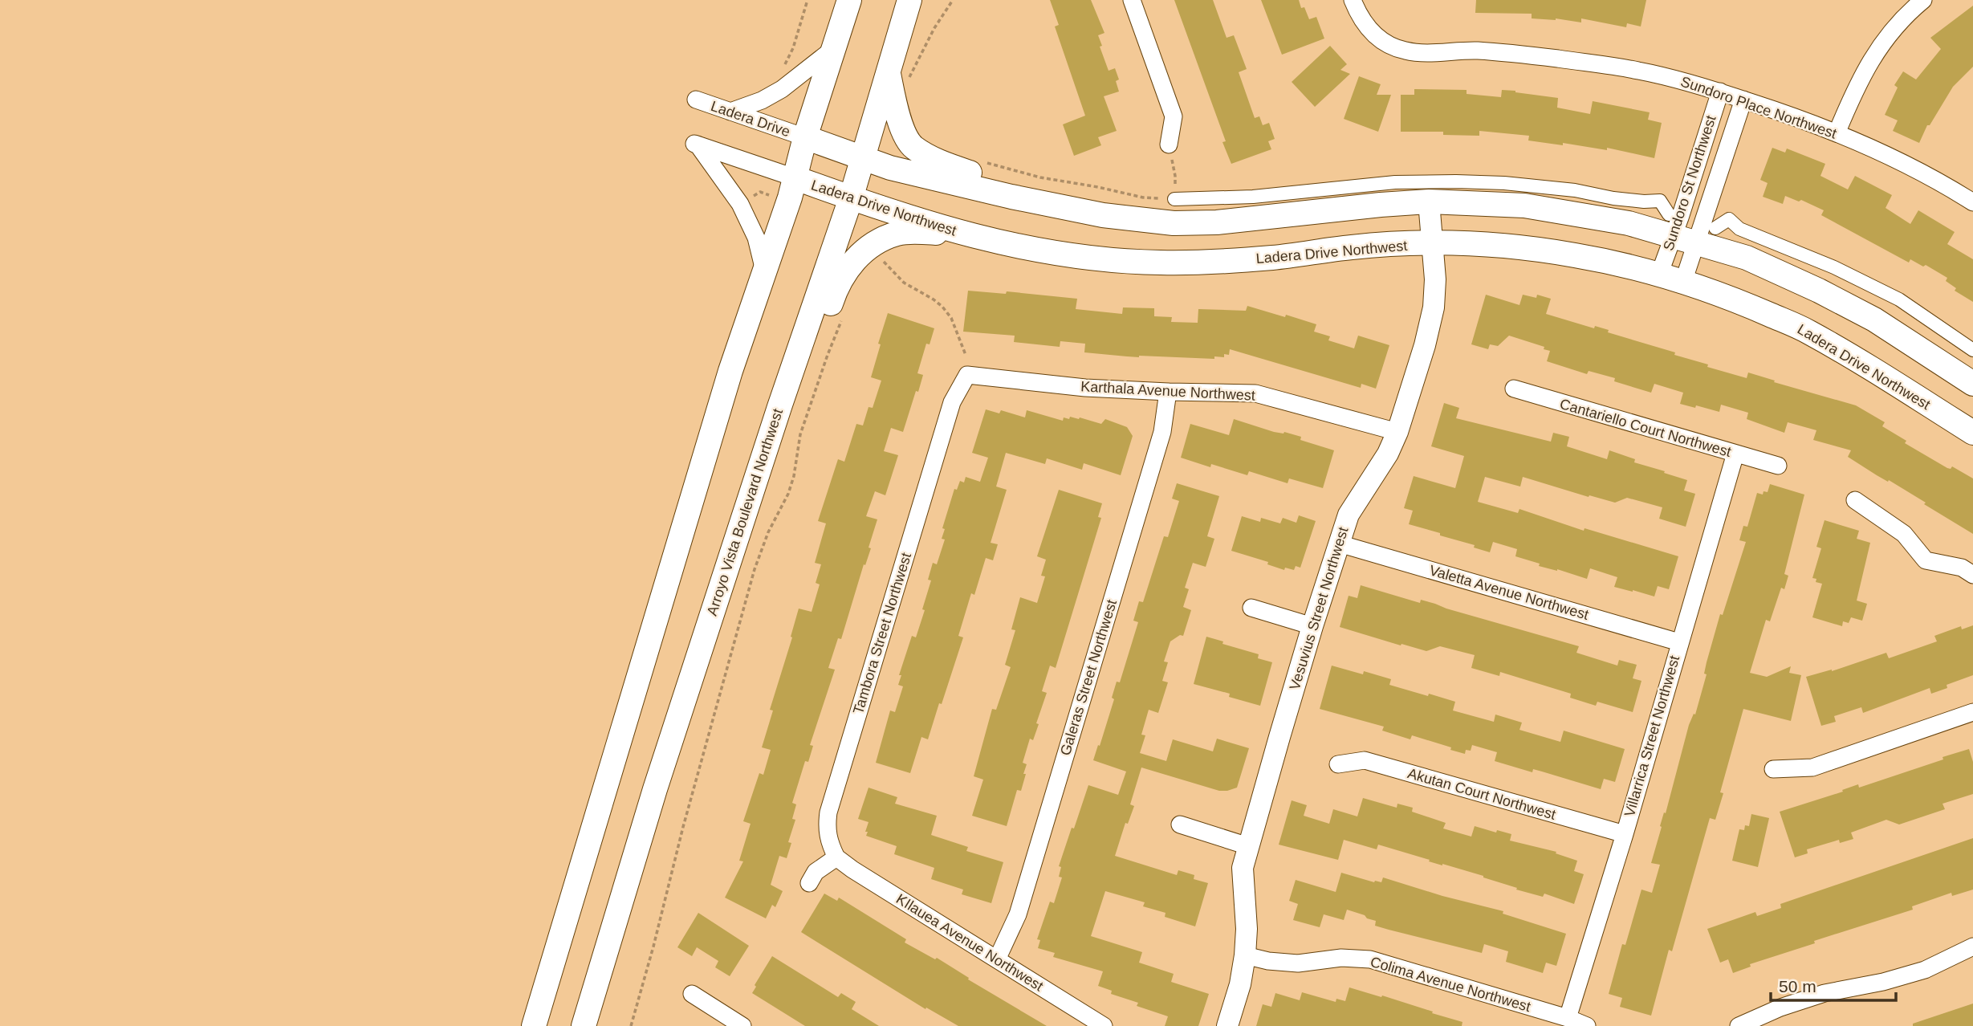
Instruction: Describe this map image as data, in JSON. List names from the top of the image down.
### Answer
{
  "streets": {
    "main road": ["Ladera Drive Northwest", "Arroyo Vista Boulevard Northwest"],
    "street": [
      "Sundoro Place Northwest",
      "Ladera Drive",
      "Sundoro St Northwest",
      "Karthala Avenue Northwest",
      "Cantariello Court Northwest",
      "Valetta Avenue Northwest",
      "Vesuvius Street Northwest",
      "Tambora Street Northwest",
      "Galeras Street Northwest",
      "Villarrica Street Northwest",
      "Akutan Court Northwest",
      "KIlauea Avenue Northwest",
      "Colima Avenue Northwest"
    ]
  },
  "crossings": [
    ["Sundoro Place Northwest", "Sundoro St Northwest"],
    ["Sundoro St Northwest", "Ladera Drive Northwest"],
    ["Ladera Drive Northwest", "Arroyo Vista Boulevard Northwest"],
    ["Ladera Drive Northwest", "Vesuvius Street Northwest"],
    ["Karthala Avenue Northwest", "Vesuvius Street Northwest"],
    ["Karthala Avenue Northwest", "Tambora Street Northwest"],
    ["Karthala Avenue Northwest", "Galeras Street Northwest"],
    ["Cantariello Court Northwest", "Villarrica Street Northwest"],
    ["Valetta Avenue Northwest", "Vesuvius Street Northwest"],
    ["Valetta Avenue Northwest", "Villarrica Street Northwest"],
    ["Vesuvius Street Northwest", "Colima Avenue Northwest"],
    ["Tambora Street Northwest", "KIlauea Avenue Northwest"],
    ["Galeras Street Northwest", "KIlauea Avenue Northwest"],
    ["Villarrica Street Northwest", "Akutan Court Northwest"],
    ["Villarrica Street Northwest", "Colima Avenue Northwest"]
  ],
  "scale_bar": "50 m"
}
